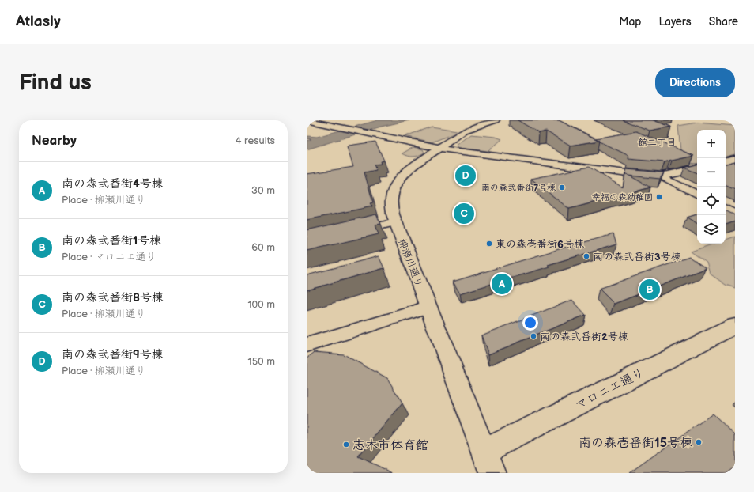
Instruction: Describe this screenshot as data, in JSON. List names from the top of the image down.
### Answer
{
  "streets": {
    "street": ["柳瀬川通り", "マロニエ通り"]
  },
  "crossings": [
    ["柳瀬川通り", "マロニエ通り"]
  ],
  "districts": ["館二丁目"],
  "places": [
    "南の森弐番街7号棟",
    "幸福の森幼稚園",
    "東の森壱番街6号棟",
    "南の森弐番街3号棟",
    "南の森弐番街2号棟",
    "南の森壱番街15号棟",
    "志木市体育館"
  ],
  "page": {
    "header": "Atlasly",
    "nav": ["Map", "Layers", "Share"],
    "buttons": "Directions",
    "title": "Find us",
    "heading": ["Nearby", "4 results"],
    "map_buttons": ["+", "−"],
    "list": [
      {
        "mark": "A",
        "name": "南の森弐番街4号棟",
        "note": "Place · 柳瀬川通り",
        "value": "30 m"
      },
      {
        "mark": "B",
        "name": "南の森弐番街1号棟",
        "note": "Place · マロニエ通り",
        "value": "60 m"
      },
      {
        "mark": "C",
        "name": "南の森弐番街8号棟",
        "note": "Place · 柳瀬川通り",
        "value": "100 m"
      },
      {
        "mark": "D",
        "name": "南の森弐番街9号棟",
        "note": "Place · 柳瀬川通り",
        "value": "150 m"
      }
    ],
    "pins": [
      "D",
      "C",
      "A",
      "B"
    ]
  }
}
